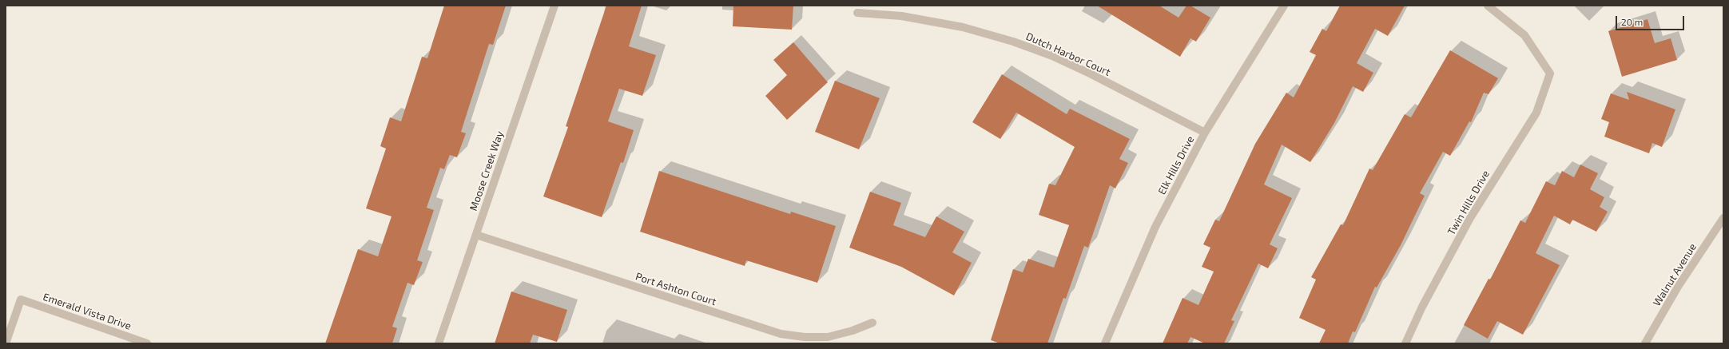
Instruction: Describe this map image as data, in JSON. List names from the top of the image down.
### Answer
{
  "streets": {
    "street": [
      "Dutch Harbor Court",
      "Elk Hills Drive",
      "Moose Creek Way",
      "Twin Hills Drive",
      "Walnut Avenue",
      "Port Ashton Court",
      "Emerald Vista Drive"
    ]
  },
  "crossings": [
    ["Dutch Harbor Court", "Elk Hills Drive"],
    ["Moose Creek Way", "Port Ashton Court"]
  ],
  "scale_bar": "20 m"
}
